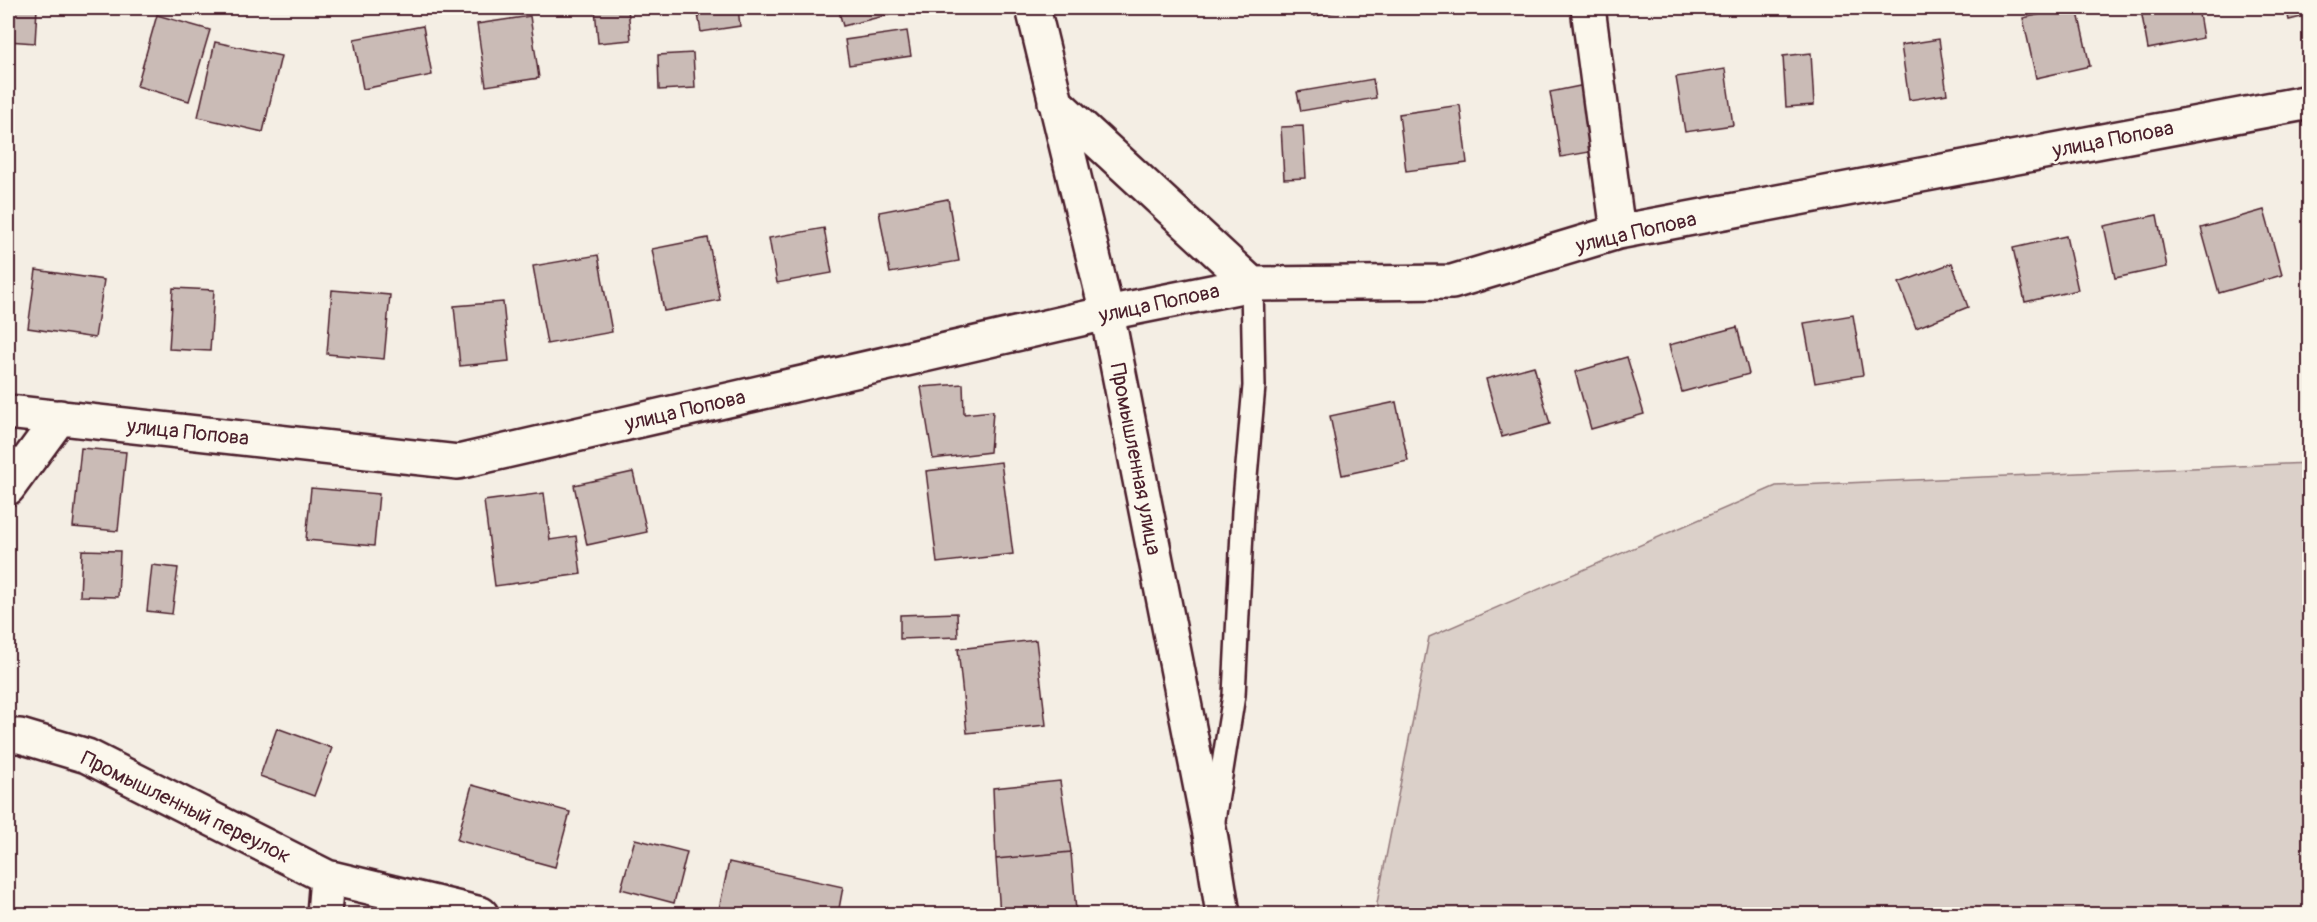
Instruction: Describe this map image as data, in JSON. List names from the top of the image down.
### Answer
{
  "streets": {
    "street": ["улица Попова", "Промышленная улица", "Промышленный переулок"]
  },
  "crossings": [
    ["улица Попова", "Промышленная улица"]
  ]
}
